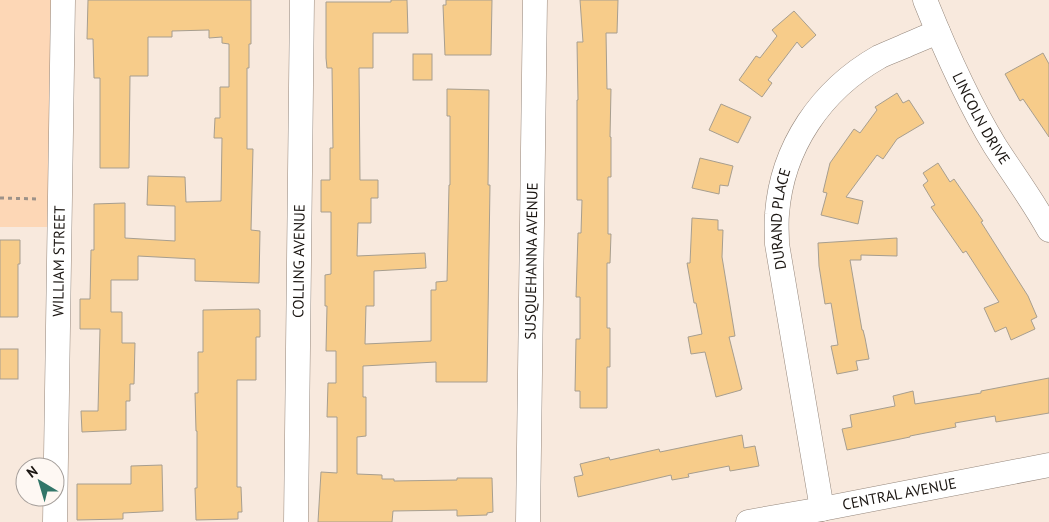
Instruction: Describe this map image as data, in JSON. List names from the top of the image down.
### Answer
{
  "streets": {
    "street": [
      "LINCOLN DRIVE",
      "DURAND PLACE",
      "WILLIAM STREET",
      "COLLING AVENUE",
      "SUSQUEHANNA AVENUE",
      "CENTRAL AVENUE"
    ]
  },
  "crossings": [
    ["LINCOLN DRIVE", "DURAND PLACE"],
    ["DURAND PLACE", "CENTRAL AVENUE"]
  ],
  "north": "top left"
}
